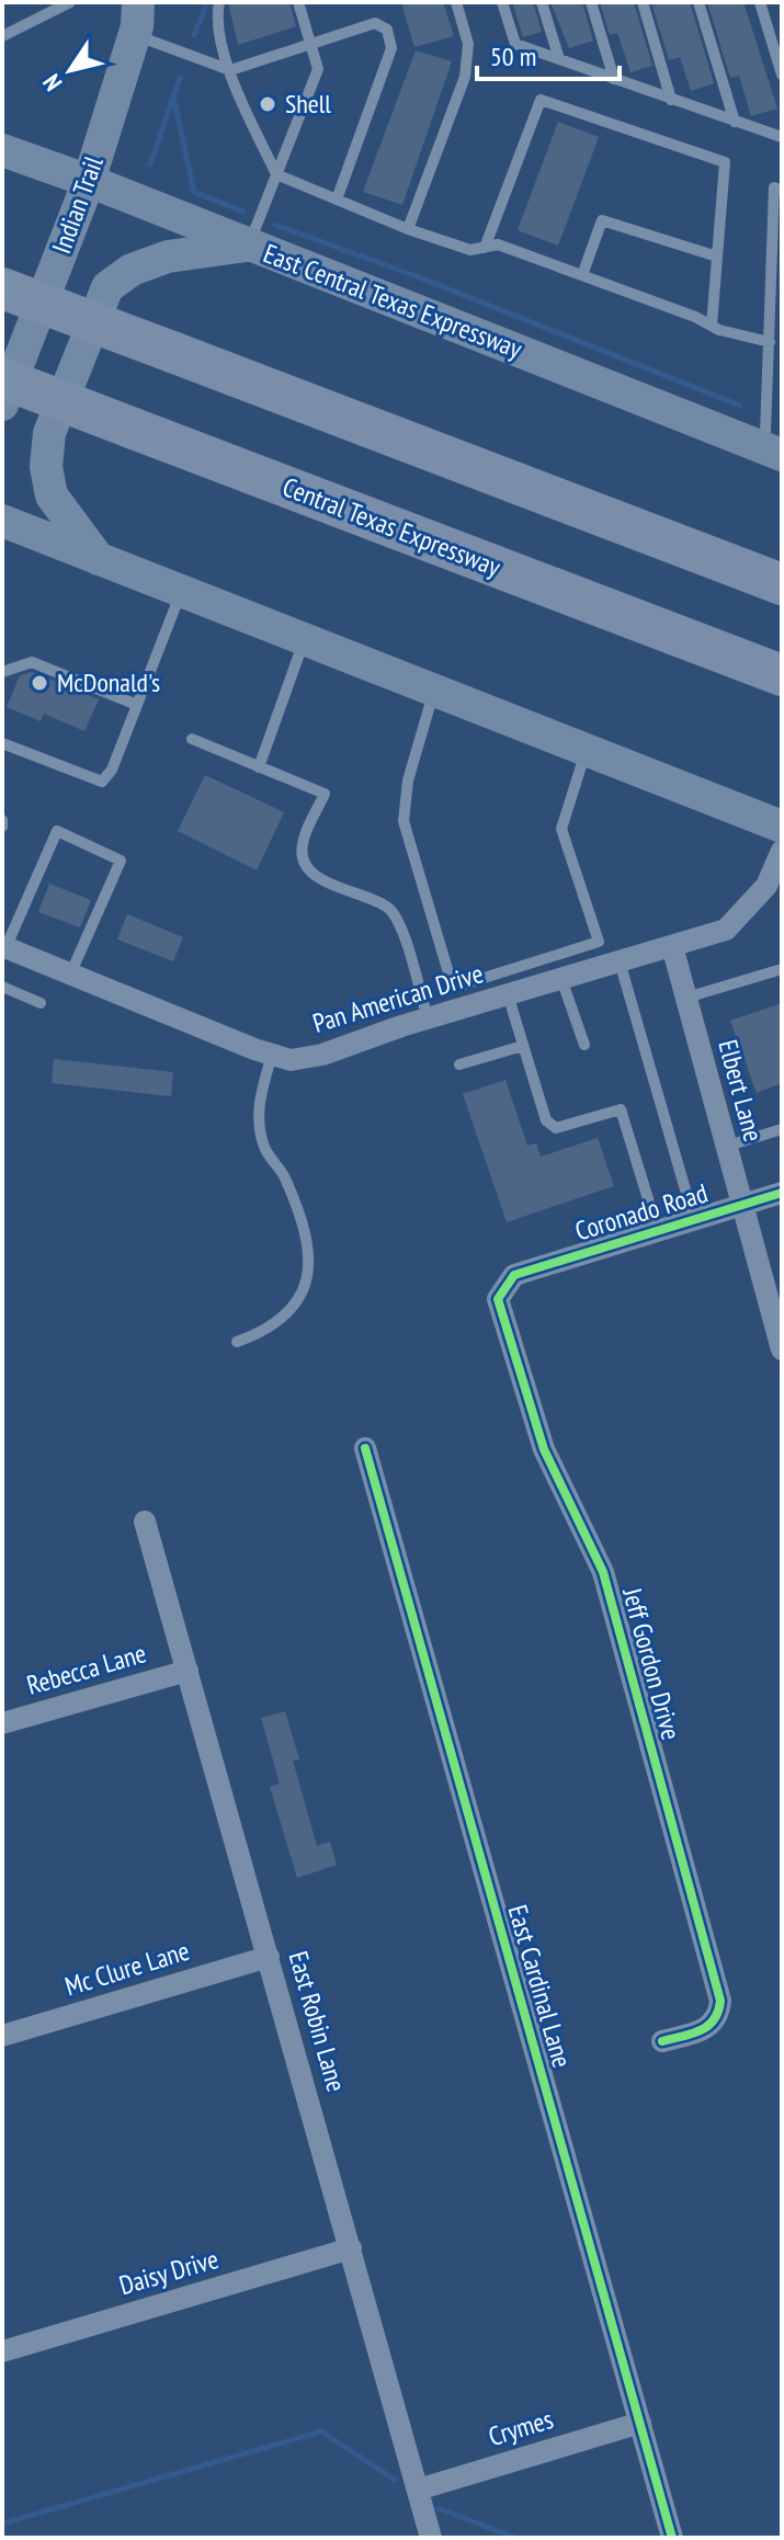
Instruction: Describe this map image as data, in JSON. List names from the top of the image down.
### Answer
{
  "streets": {
    "highway": ["Central Texas Expressway"],
    "main road": ["Indian Trail", "East Central Texas Expressway"],
    "street": [
      "Pan American Drive",
      "Elbert Lane",
      "Coronado Road",
      "Jeff Gordon Drive",
      "Rebecca Lane",
      "Mc Clure Lane",
      "East Cardinal Lane",
      "East Robin Lane",
      "Daisy Drive",
      "Crymes"
    ]
  },
  "crossings": [
    ["Indian Trail", "East Central Texas Expressway"],
    ["Pan American Drive", "Elbert Lane"],
    ["Elbert Lane", "Coronado Road"],
    ["Coronado Road", "Jeff Gordon Drive"],
    ["Rebecca Lane", "East Robin Lane"],
    ["Mc Clure Lane", "East Robin Lane"],
    ["East Cardinal Lane", "Crymes"],
    ["East Robin Lane", "Daisy Drive"],
    ["East Robin Lane", "Crymes"]
  ],
  "places": ["Shell", "McDonald's"],
  "scale_bar": "50 m",
  "north": "bottom left"
}
